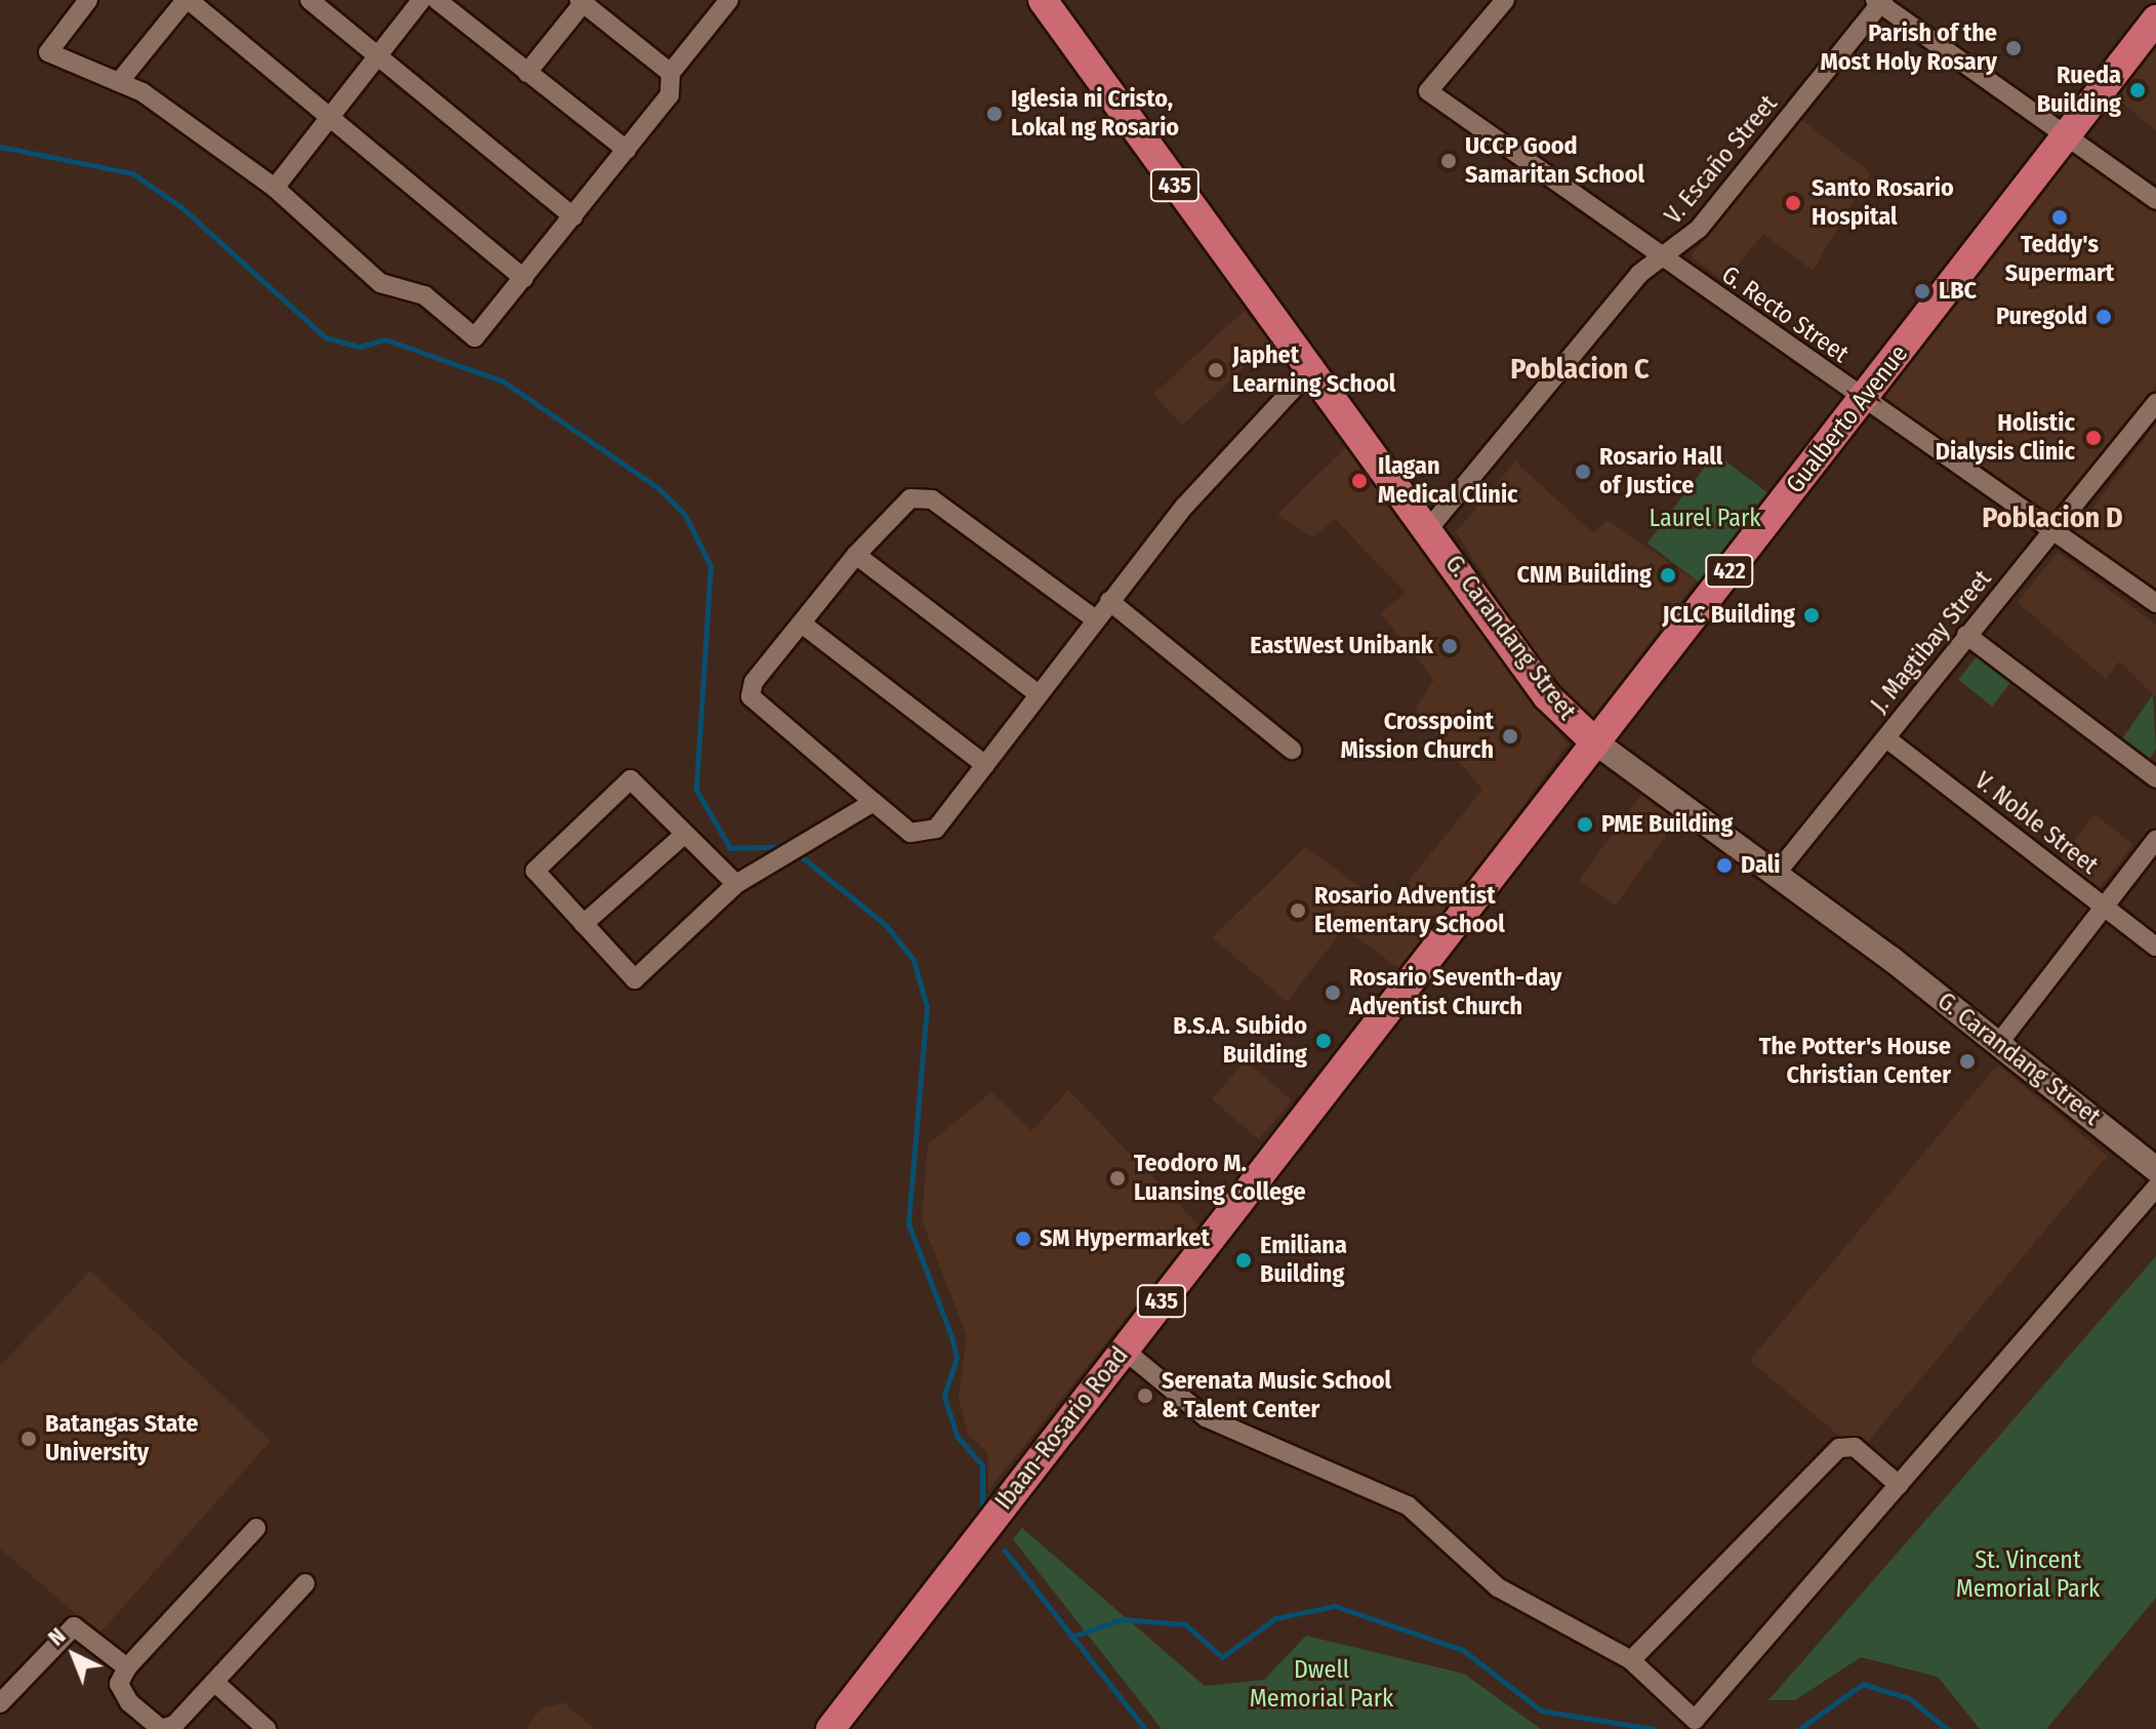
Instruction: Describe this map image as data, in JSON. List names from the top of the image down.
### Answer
{
  "streets": {
    "main road": [
      "435",
      "Gualberto Avenue",
      "422",
      "G. Carandang Street",
      "Ibaan-Rosario Road"
    ],
    "street": [
      "V. Escaño Street",
      "G. Recto Street",
      "J. Magtibay Street",
      "V. Noble Street"
    ]
  },
  "crossings": [
    ["V. Escaño Street", "G. Recto Street"],
    ["V. Escaño Street", "G. Carandang Street"],
    ["G. Recto Street", "Gualberto Avenue"],
    ["G. Recto Street", "J. Magtibay Street"],
    ["Gualberto Avenue", "G. Carandang Street"],
    ["Gualberto Avenue", "Ibaan-Rosario Road"],
    ["G. Carandang Street", "J. Magtibay Street"],
    ["J. Magtibay Street", "V. Noble Street"]
  ],
  "districts": ["Poblacion C", "Poblacion D"],
  "parks": ["Laurel Park", "St. Vincent Memorial Park", "Dwell Memorial Park"],
  "places": [
    "Parish of the Most Holy Rosary",
    "Rueda Building",
    "Iglesia ni Cristo, Lokal ng Rosario",
    "UCCP Good Samaritan School",
    "Santo Rosario Hospital",
    "Teddy's Supermart",
    "LBC",
    "Puregold",
    "Japhet Learning School",
    "Holistic Dialysis Clinic",
    "Rosario Hall of Justice",
    "Ilagan Medical Clinic",
    "CNM Building",
    "JCLC Building",
    "EastWest Unibank",
    "Crosspoint Mission Church",
    "PME Building",
    "Dali",
    "Rosario Adventist Elementary School",
    "Rosario Seventh-day Adventist Church",
    "B.S.A. Subido Building",
    "The Potter's House Christian Center",
    "Teodoro M. Luansing College",
    "SM Hypermarket",
    "Emiliana Building",
    "Serenata Music School & Talent Center",
    "Batangas State University"
  ],
  "north": "top left"
}
